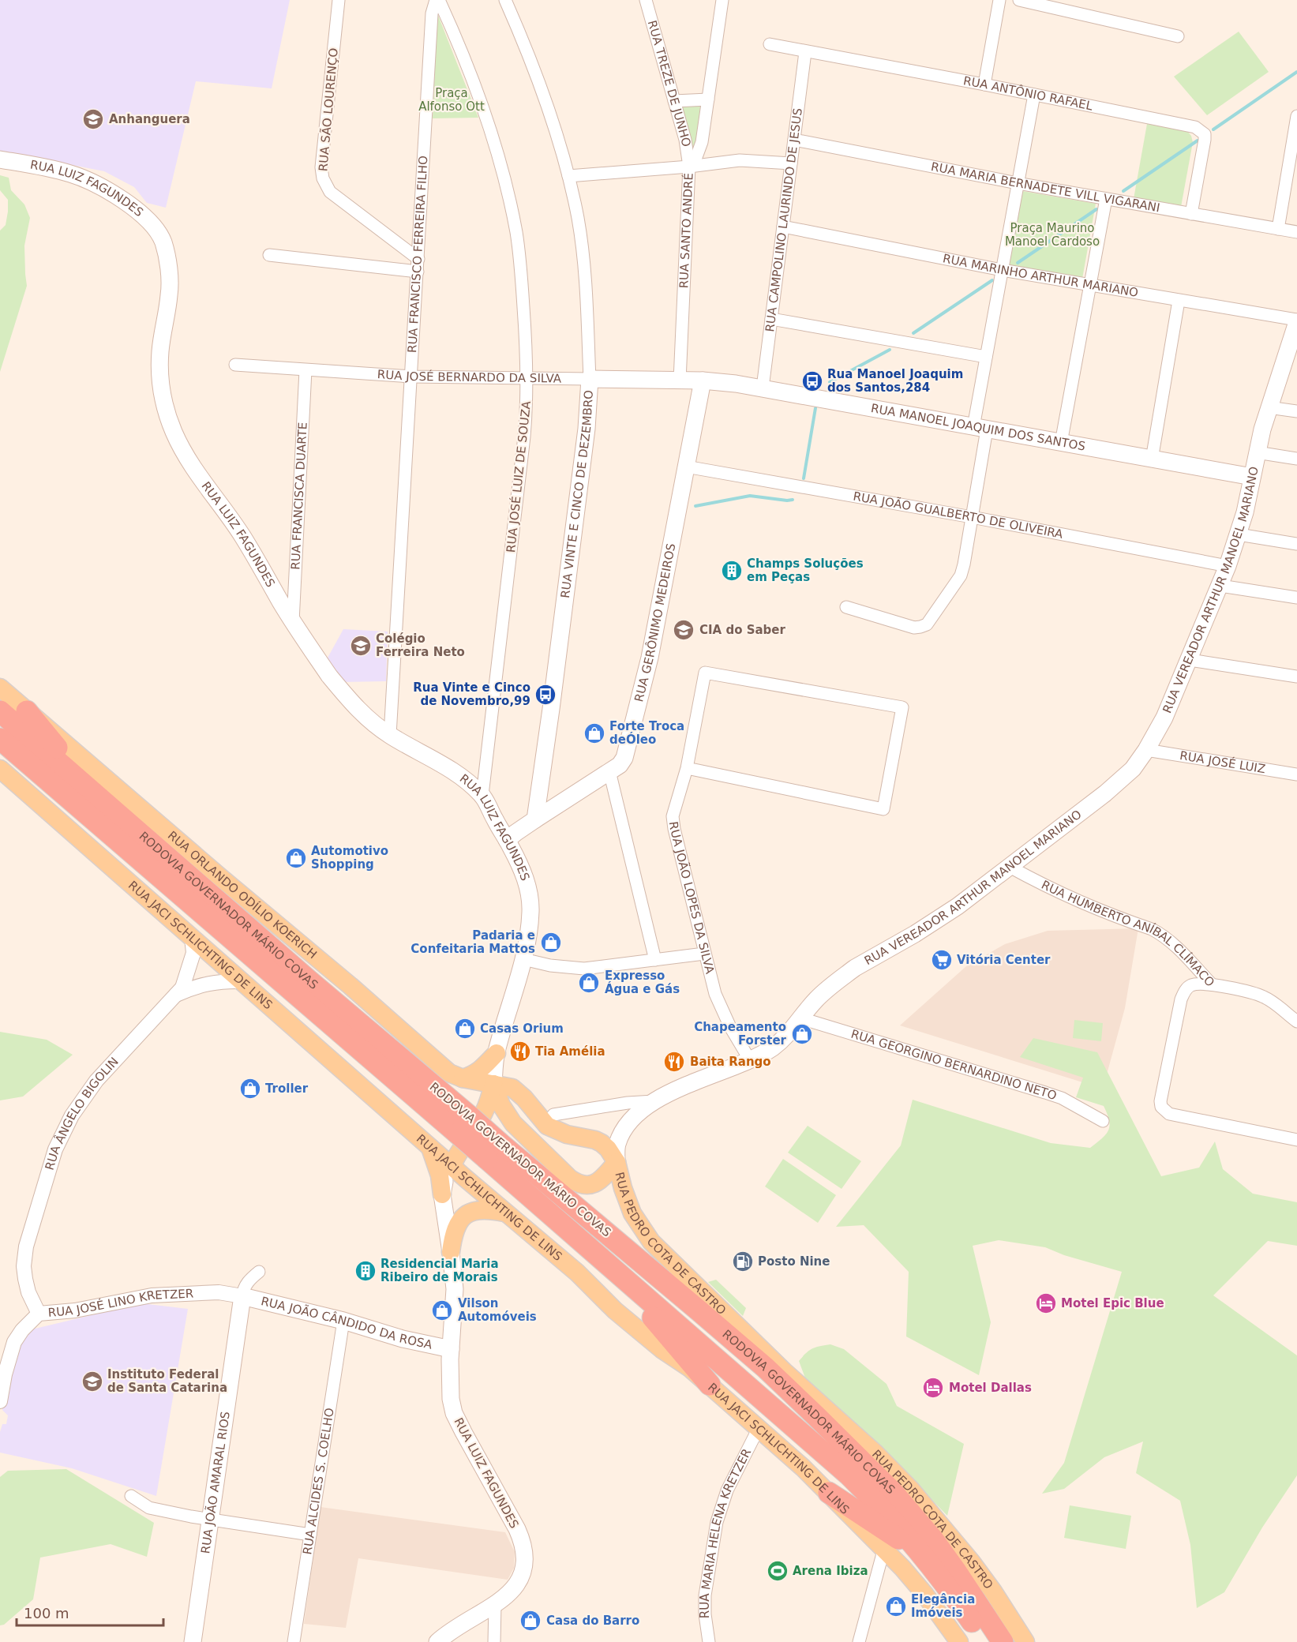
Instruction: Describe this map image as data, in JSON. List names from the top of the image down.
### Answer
{
  "streets": {
    "highway": ["RODOVIA GOVERNADOR MÁRIO COVAS"],
    "main road": [
      "RUA LUIZ FAGUNDES",
      "RUA JOSÉ BERNARDO DA SILVA",
      "RUA MANOEL JOAQUIM DOS SANTOS",
      "RUA VINTE E CINCO DE DEZEMBRO",
      "RUA VEREADOR ARTHUR MANOEL MARIANO",
      "RUA GERÔNIMO MEDEIROS",
      "RUA ORLANDO ODÍLIO KOERICH",
      "RUA JACI SCHLICHTING DE LINS",
      "RUA PEDRO COTA DE CASTRO",
      "RUA JOÃO CÂNDIDO DA ROSA",
      "RUA JOÃO AMARAL RIOS"
    ],
    "street": [
      "RUA TREZE DE JUNHO",
      "RUA ANTÔNIO RAFAEL",
      "RUA SÃO LOURENÇO",
      "RUA MARIA BERNADETE VILL VIGARANI",
      "RUA CAMPOLINO LAURINDO DE JESUS",
      "RUA SANTO ANDRÉ",
      "RUA FRANCISCO FERREIRA FILHO",
      "RUA MARINHO ARTHUR MARIANO",
      "RUA JOSÉ LUIZ DE SOUZA",
      "RUA FRANCISCA DUARTE",
      "RUA JOÃO GUALBERTO DE OLIVEIRA",
      "RUA JOSÉ LUIZ",
      "RUA JOÃO LOPES DA SILVA",
      "RUA HUMBERTO ANÍBAL CLÍMACO",
      "RUA GEORGINO BERNARDINO NETO",
      "RUA ÂNGELO BIGOLIN",
      "RUA JOSÉ LINO KRETZER",
      "RUA ALCIDES S. COELHO",
      "RUA MARIA HELENA KRETZER"
    ]
  },
  "crossings": [
    ["RUA TREZE DE JUNHO", "RUA SANTO ANDRÉ"],
    ["RUA ANTÔNIO RAFAEL", "RUA MARIA BERNADETE VILL VIGARANI"],
    ["RUA ANTÔNIO RAFAEL", "RUA CAMPOLINO LAURINDO DE JESUS"],
    ["RUA SÃO LOURENÇO", "RUA FRANCISCO FERREIRA FILHO"],
    ["RUA MARIA BERNADETE VILL VIGARANI", "RUA CAMPOLINO LAURINDO DE JESUS"],
    ["RUA LUIZ FAGUNDES", "RUA FRANCISCO FERREIRA FILHO"],
    ["RUA LUIZ FAGUNDES", "RUA JOSÉ LUIZ DE SOUZA"],
    ["RUA LUIZ FAGUNDES", "RUA FRANCISCA DUARTE"],
    ["RUA LUIZ FAGUNDES", "RUA ORLANDO ODÍLIO KOERICH"],
    ["RUA LUIZ FAGUNDES", "RUA JACI SCHLICHTING DE LINS"],
    ["RUA LUIZ FAGUNDES", "RUA PEDRO COTA DE CASTRO"],
    ["RUA LUIZ FAGUNDES", "RUA JOÃO CÂNDIDO DA ROSA"],
    ["RUA CAMPOLINO LAURINDO DE JESUS", "RUA MARINHO ARTHUR MARIANO"],
    ["RUA CAMPOLINO LAURINDO DE JESUS", "RUA MANOEL JOAQUIM DOS SANTOS"],
    ["RUA SANTO ANDRÉ", "RUA JOSÉ BERNARDO DA SILVA"],
    ["RUA FRANCISCO FERREIRA FILHO", "RUA JOSÉ BERNARDO DA SILVA"],
    ["RUA FRANCISCO FERREIRA FILHO", "RUA JOSÉ LUIZ DE SOUZA"],
    ["RUA MARINHO ARTHUR MARIANO", "RUA VEREADOR ARTHUR MANOEL MARIANO"],
    ["RUA JOSÉ BERNARDO DA SILVA", "RUA MANOEL JOAQUIM DOS SANTOS"],
    ["RUA JOSÉ BERNARDO DA SILVA", "RUA JOSÉ LUIZ DE SOUZA"],
    ["RUA JOSÉ BERNARDO DA SILVA", "RUA VINTE E CINCO DE DEZEMBRO"],
    ["RUA JOSÉ BERNARDO DA SILVA", "RUA FRANCISCA DUARTE"],
    ["RUA JOSÉ BERNARDO DA SILVA", "RUA GERÔNIMO MEDEIROS"],
    ["RUA MANOEL JOAQUIM DOS SANTOS", "RUA VEREADOR ARTHUR MANOEL MARIANO"],
    ["RUA MANOEL JOAQUIM DOS SANTOS", "RUA GERÔNIMO MEDEIROS"],
    ["RUA VINTE E CINCO DE DEZEMBRO", "RUA GERÔNIMO MEDEIROS"],
    ["RUA JOÃO GUALBERTO DE OLIVEIRA", "RUA VEREADOR ARTHUR MANOEL MARIANO"],
    ["RUA JOÃO GUALBERTO DE OLIVEIRA", "RUA GERÔNIMO MEDEIROS"],
    ["RUA VEREADOR ARTHUR MANOEL MARIANO", "RUA JOSÉ LUIZ"],
    ["RUA VEREADOR ARTHUR MANOEL MARIANO", "RUA JOÃO LOPES DA SILVA"],
    ["RUA VEREADOR ARTHUR MANOEL MARIANO", "RUA HUMBERTO ANÍBAL CLÍMACO"],
    ["RUA VEREADOR ARTHUR MANOEL MARIANO", "RUA GEORGINO BERNARDINO NETO"],
    ["RUA VEREADOR ARTHUR MANOEL MARIANO", "RUA PEDRO COTA DE CASTRO"],
    ["RUA ORLANDO ODÍLIO KOERICH", "RUA PEDRO COTA DE CASTRO"],
    ["RUA JACI SCHLICHTING DE LINS", "RUA ÂNGELO BIGOLIN"],
    ["RUA JACI SCHLICHTING DE LINS", "RUA MARIA HELENA KRETZER"],
    ["RUA ÂNGELO BIGOLIN", "RUA JOSÉ LINO KRETZER"],
    ["RUA JOSÉ LINO KRETZER", "RUA JOÃO CÂNDIDO DA ROSA"],
    ["RUA JOSÉ LINO KRETZER", "RUA JOÃO AMARAL RIOS"],
    ["RUA JOÃO CÂNDIDO DA ROSA", "RUA ALCIDES S. COELHO"],
    ["RUA JOÃO CÂNDIDO DA ROSA", "RUA JOÃO AMARAL RIOS"]
  ],
  "parks": ["Praça Alfonso Ott", "Praça Maurino Manoel Cardoso"],
  "places": {
    "school or university": [
      "Anhanguera",
      "CIA do Saber",
      "Colégio Ferreira Neto",
      "Instituto Federal de Santa Catarina"
    ],
    "bus stop": ["Rua Manoel Joaquim dos Santos,284", "Rua Vinte e Cinco de Novembro,99"],
    "building": ["Champs Soluções em Peças", "Residencial Maria Ribeiro de Morais"],
    "shop": [
      "Forte Troca deÓleo",
      "Automotivo Shopping",
      "Padaria e Confeitaria Mattos",
      "Expresso Água e Gás",
      "Casas Orium",
      "Chapeamento Forster",
      "Troller",
      "Vilson Automóveis",
      "Elegância Imóveis",
      "Casa do Barro"
    ],
    "supermarket": ["Vitória Center"],
    "restaurant": ["Tia Amélia", "Baita Rango"],
    "fuel station": ["Posto Nine"],
    "hotel": ["Motel Epic Blue", "Motel Dallas"],
    "sports": ["Arena Ibiza"]
  },
  "scale_bar": "100 m"
}
